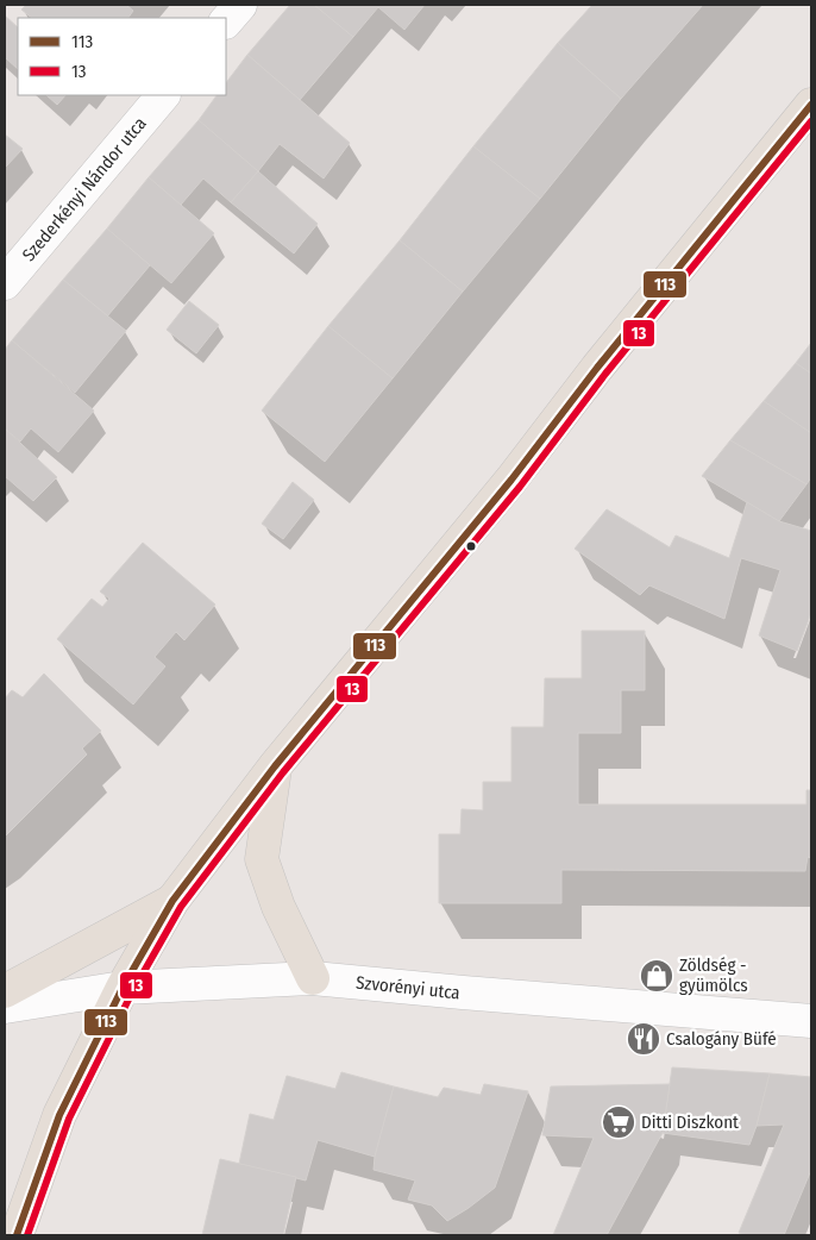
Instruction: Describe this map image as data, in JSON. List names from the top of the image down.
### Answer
{
  "streets": {
    "street": ["Szederkényi Nándor utca", "Szvorényi utca"]
  },
  "places": {
    "shop": ["Zöldség - gyümölcs"],
    "restaurant": ["Csalogány Büfé"],
    "supermarket": ["Ditti Diszkont"]
  },
  "lines": ["transit line 113", "transit line 13"],
  "legend": ["113", "13"]
}
